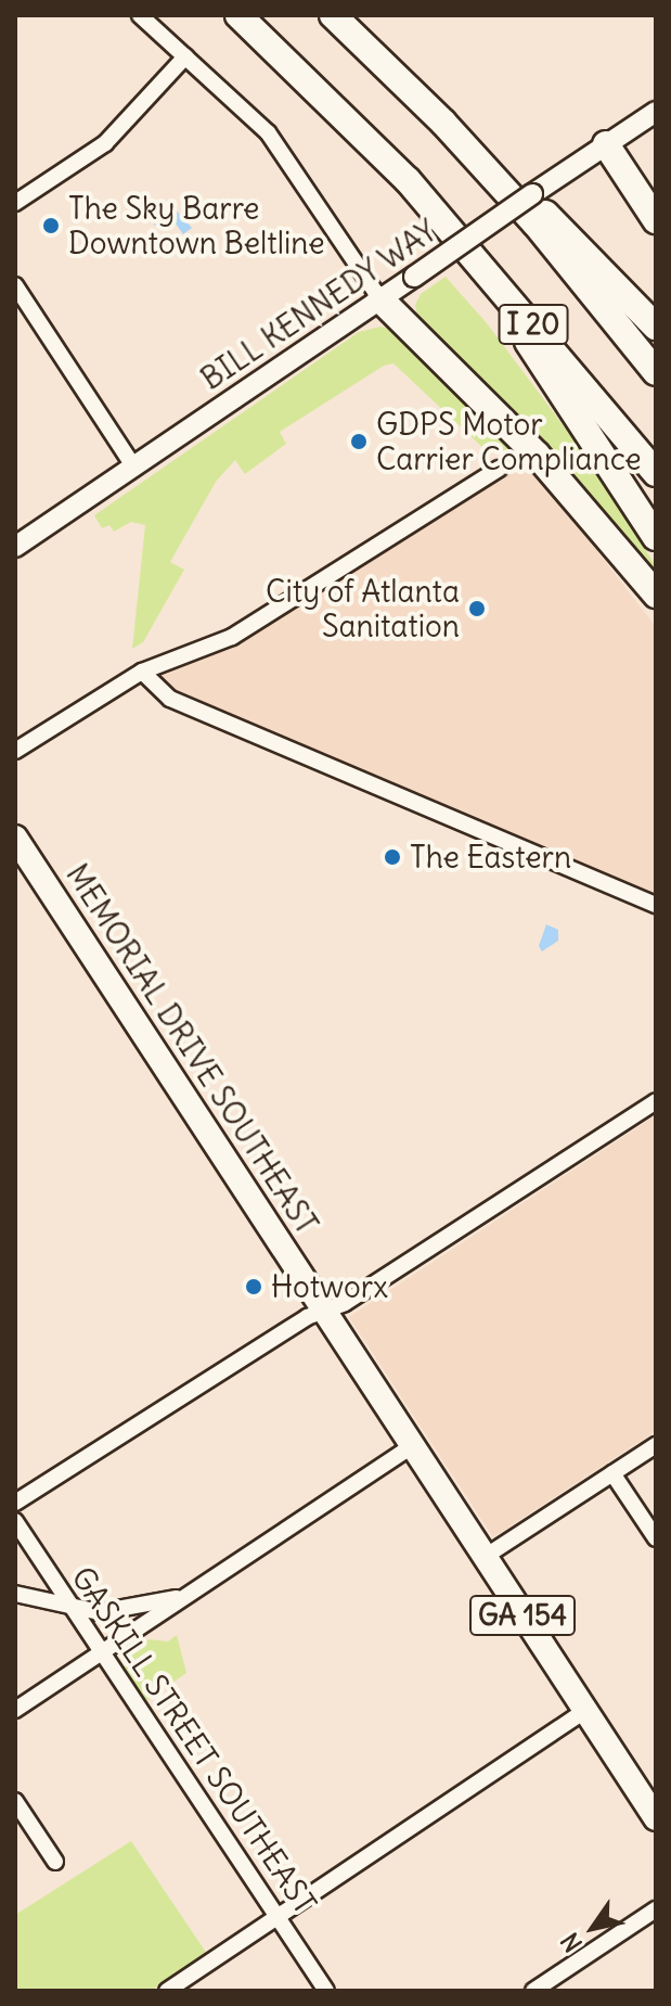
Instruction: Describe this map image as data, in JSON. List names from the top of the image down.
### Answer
{
  "streets": {
    "highway": ["I 20"],
    "main road": ["MEMORIAL DRIVE SOUTHEAST", "GA 154"],
    "street": ["BILL KENNEDY WAY", "GASKILL STREET SOUTHEAST"]
  },
  "places": [
    "The Sky Barre Downtown Beltline",
    "GDPS Motor Carrier Compliance",
    "City of Atlanta Sanitation",
    "The Eastern",
    "Hotworx"
  ],
  "north": "bottom left"
}
